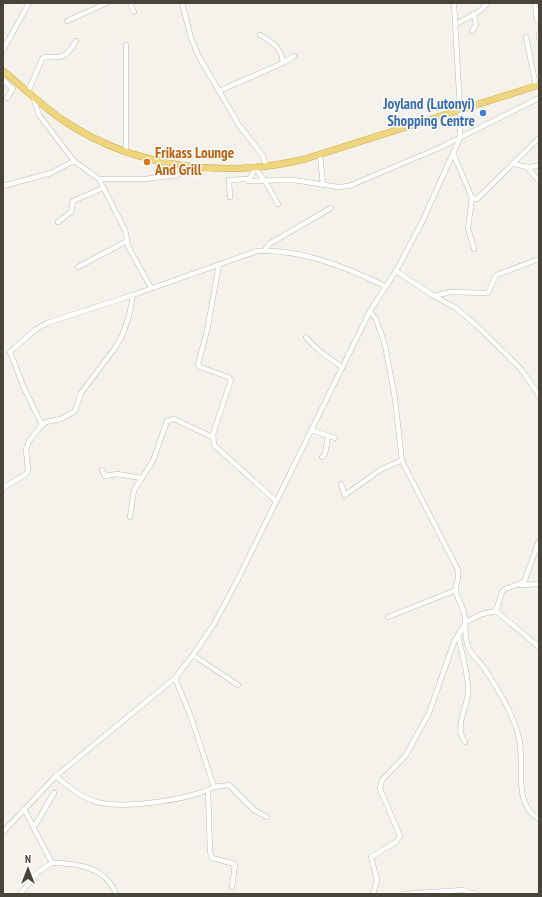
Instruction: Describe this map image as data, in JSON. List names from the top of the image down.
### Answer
{
  "places": ["Joyland (Lutonyi) Shopping Centre", "Frikass Lounge And Grill"],
  "north": "top"
}
